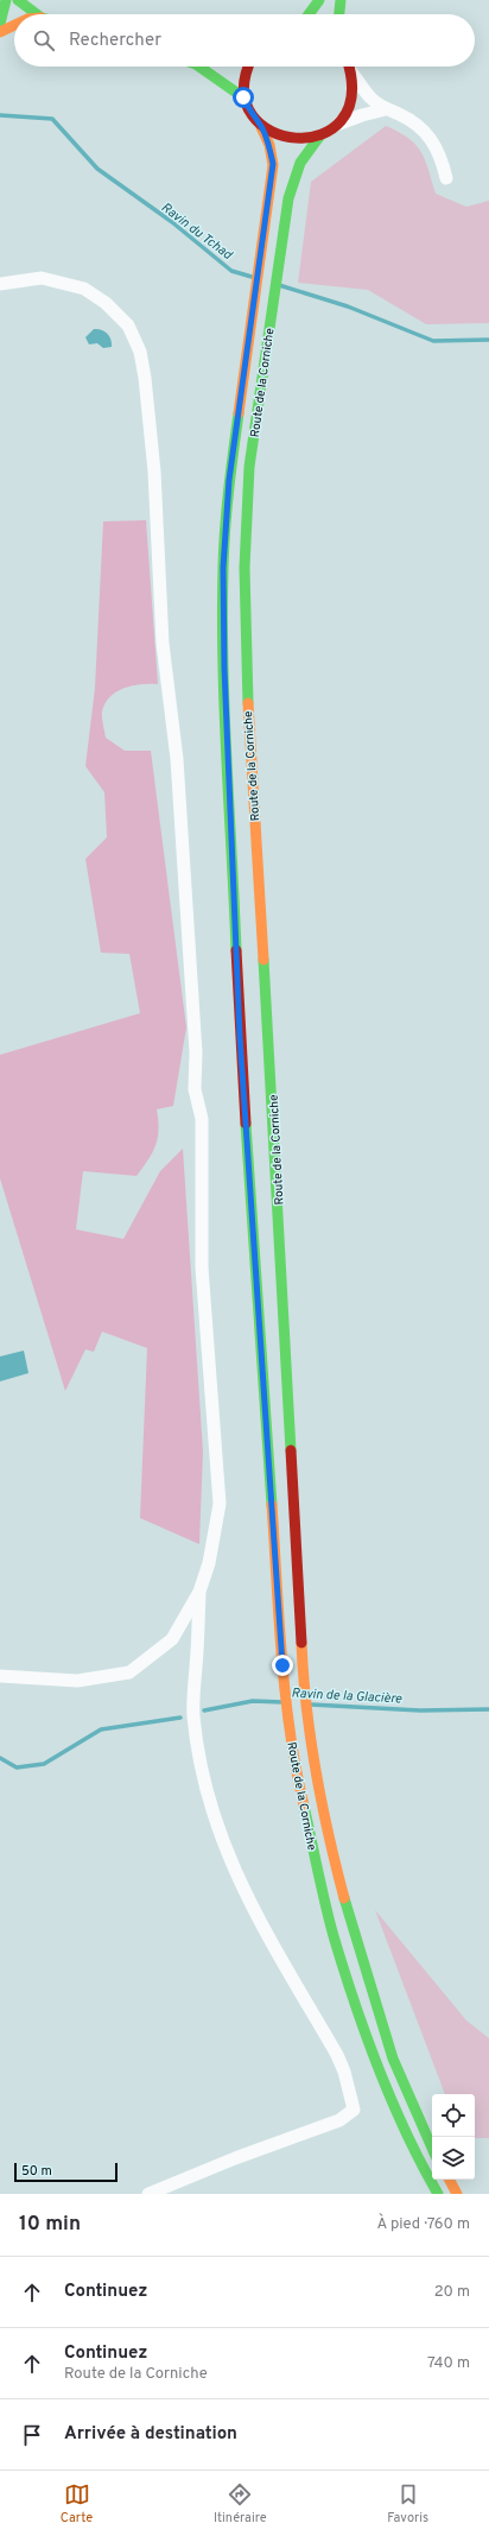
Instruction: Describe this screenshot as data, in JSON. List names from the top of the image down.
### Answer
{
  "streets": {
    "main road": ["Route de la Corniche"]
  },
  "water": ["Ravin du Tchad", "Ravin de la Glacière"],
  "scale_bar": "50 m",
  "page": {
    "search": "Rechercher",
    "scale": "50 m",
    "heading": ["10 min", "À pied · 760 m"],
    "list": [
      ["Continuez", "20 m"],
      ["Continuez", "Route de la Corniche", "740 m"],
      "Arrivée à destination"
    ],
    "nav": ["Carte", "Itinéraire", "Favoris"]
  }
}
